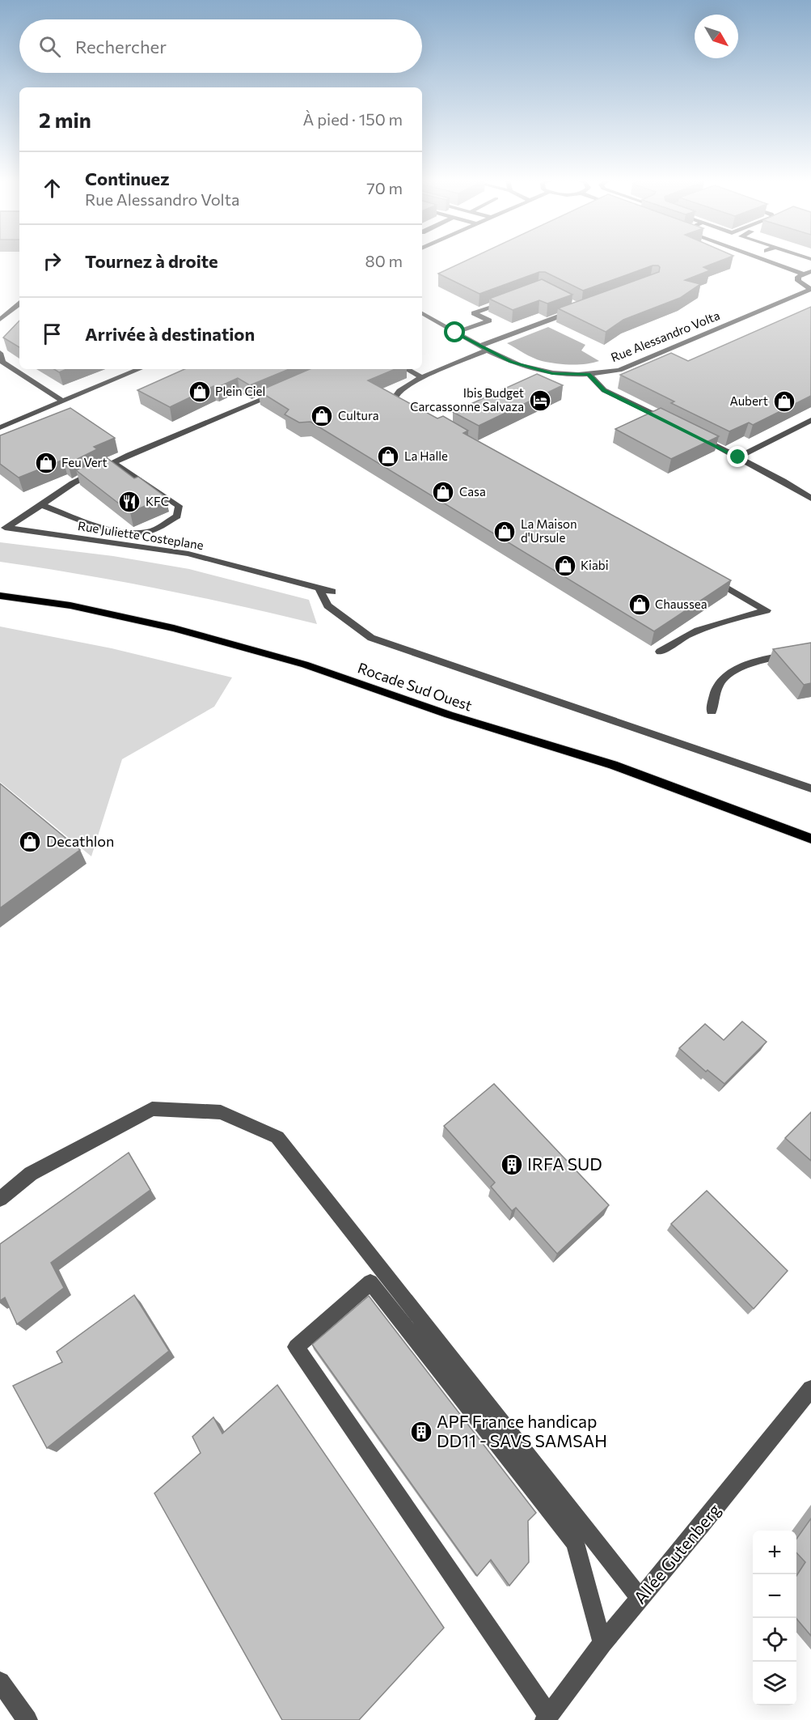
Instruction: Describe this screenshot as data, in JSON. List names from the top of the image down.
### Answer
{
  "streets": {
    "main road": ["Rocade Sud Ouest"],
    "street": ["Rue Alessandro Volta", "Rue Juliette Costeplane", "Allée Gutenberg"]
  },
  "places": {
    "shop": [
      "Plein Ciel",
      "Aubert",
      "Cultura",
      "La Halle",
      "Feu Vert",
      "Casa",
      "La Maison d'Ursule",
      "Kiabi",
      "Chaussea",
      "Decathlon"
    ],
    "hotel": ["Ibis Budget Carcassonne Salvaza"],
    "restaurant": ["KFC"],
    "building": ["IRFA SUD", "APF France handicap DD11 - SAVS SAMSAH"]
  },
  "north": "bottom right",
  "page": {
    "search": "Rechercher",
    "heading": ["2 min", "À pied · 150 m"],
    "list": [
      ["Continuez", "Rue Alessandro Volta", "70 m"],
      ["Tournez à droite", "80 m"],
      "Arrivée à destination"
    ],
    "map_buttons": ["+", "−"]
  }
}
